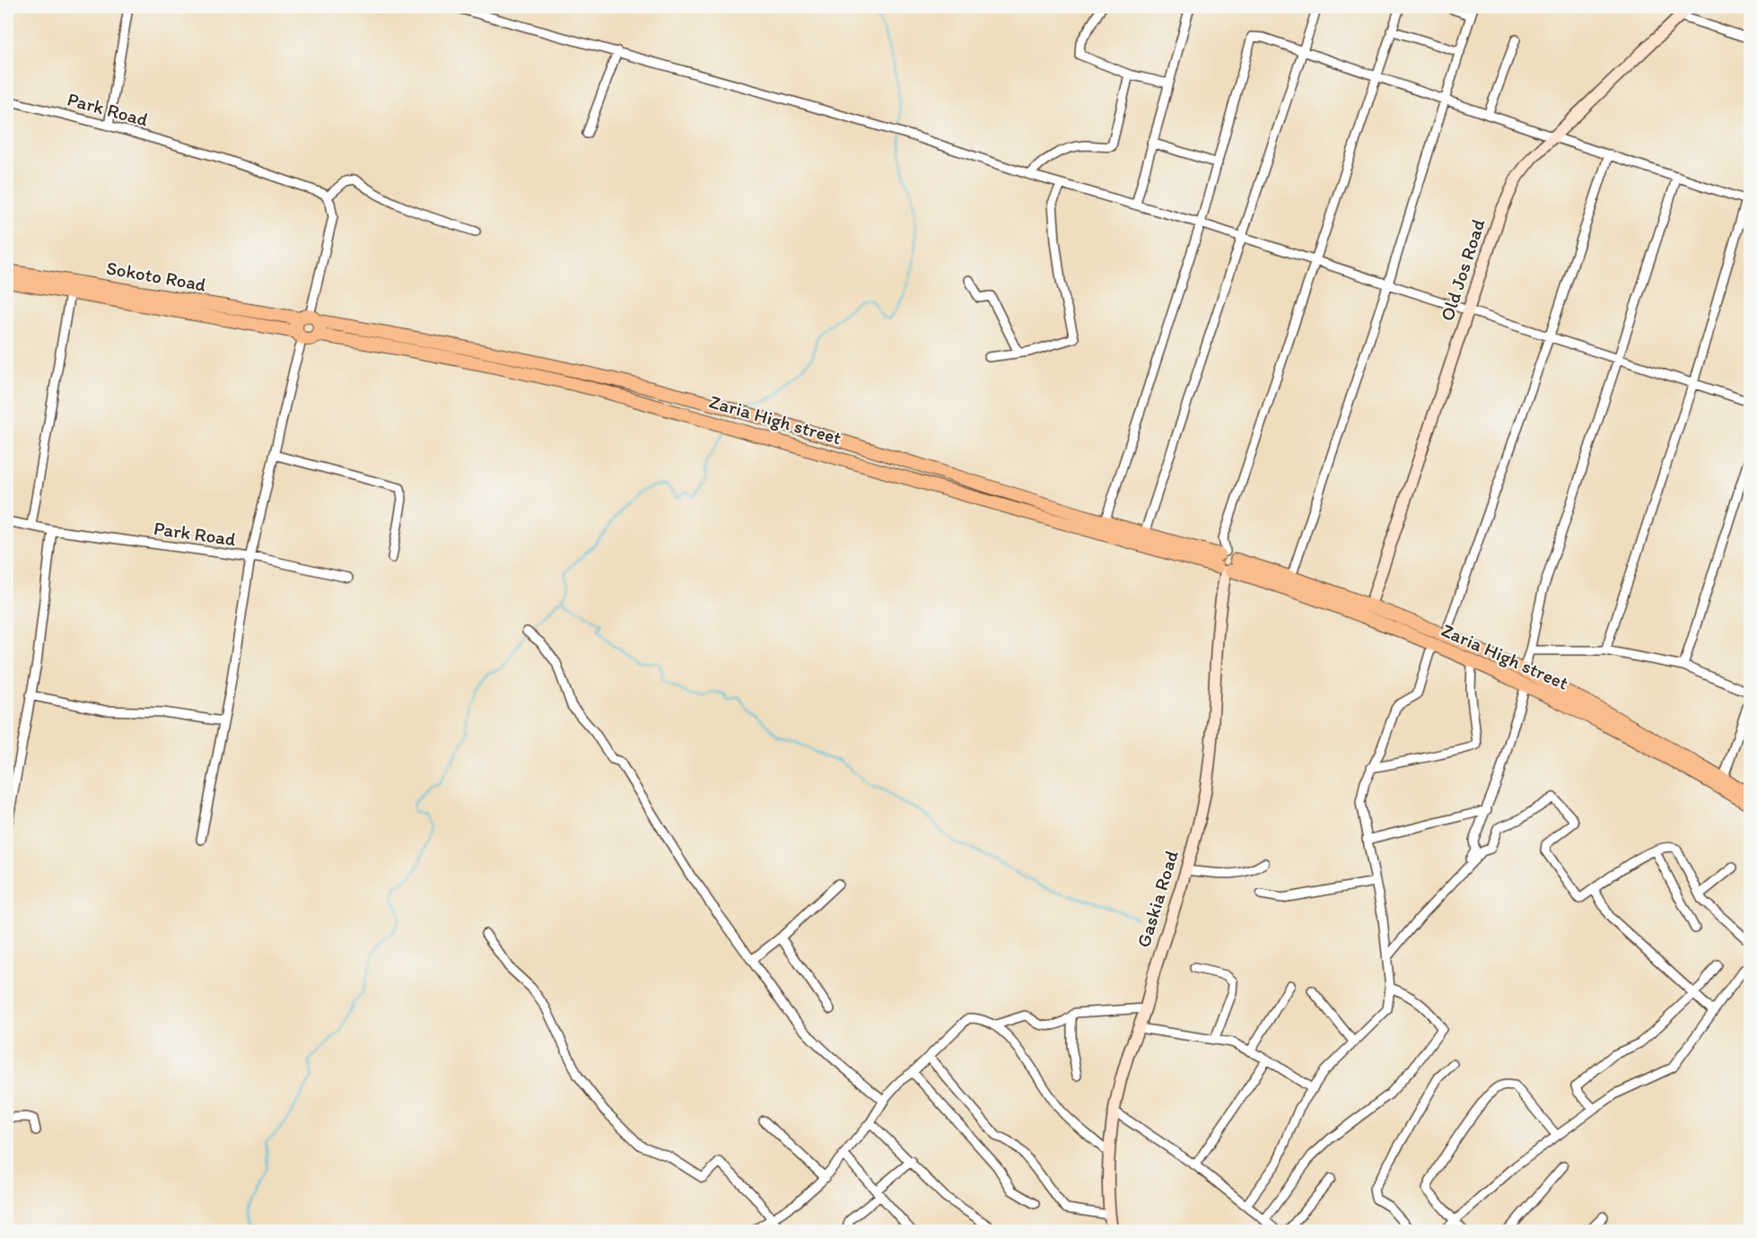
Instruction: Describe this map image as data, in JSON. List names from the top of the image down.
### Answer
{
  "streets": {
    "main road": [
      "Old Jos Road",
      "Sokoto Road",
      "Zaria High street",
      "Gaskia Road"
    ],
    "street": ["Park Road"]
  },
  "crossings": [
    ["Park Road", "Sokoto Road"],
    ["Park Road", "Zaria High street"],
    ["Old Jos Road", "Zaria High street"],
    ["Sokoto Road", "Zaria High street"],
    ["Zaria High street", "Gaskia Road"]
  ]
}
